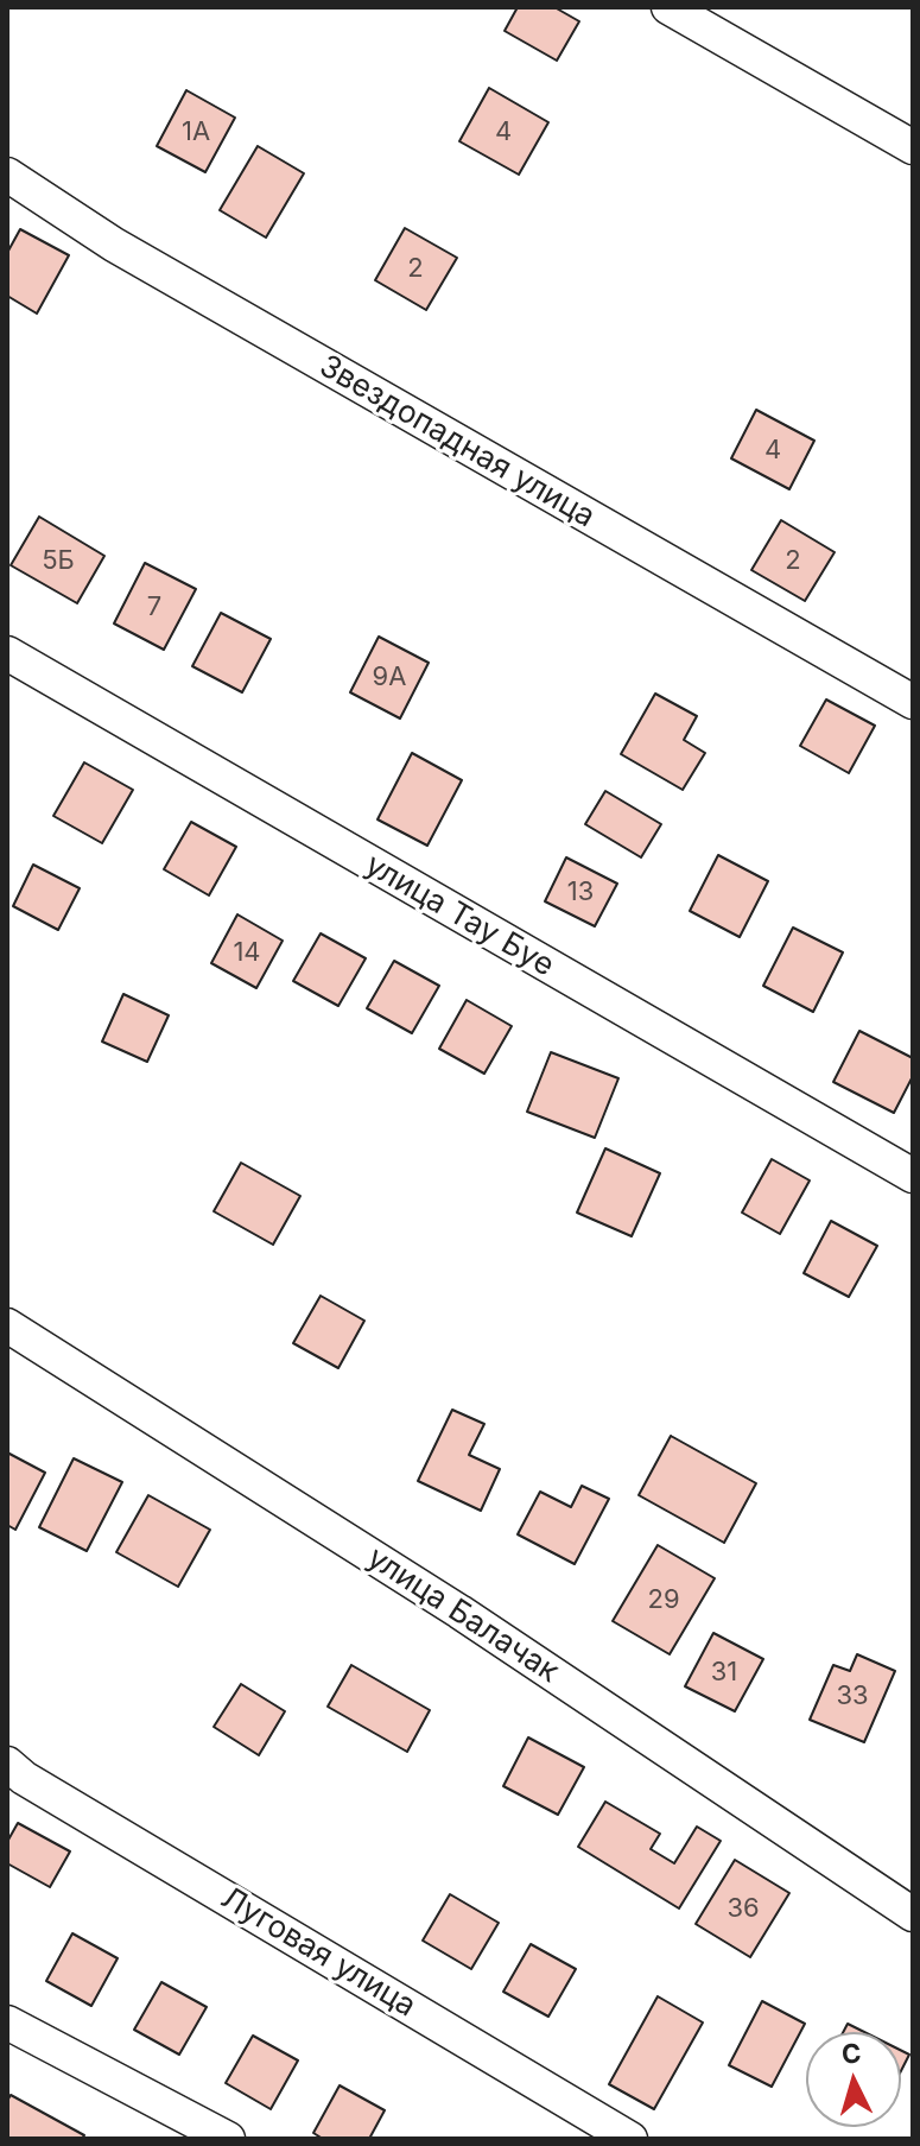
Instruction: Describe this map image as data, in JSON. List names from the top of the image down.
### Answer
{
  "streets": {
    "street": [
      "Звездопадная улица",
      "улица Тау Буе",
      "улица Балачак",
      "Луговая улица"
    ]
  },
  "house_numbers": [
    "1А",
    "4",
    "2",
    "4",
    "5Б",
    "2",
    "7",
    "9А",
    "13",
    "14",
    "29",
    "31",
    "33",
    "36"
  ],
  "north": "top"
}
